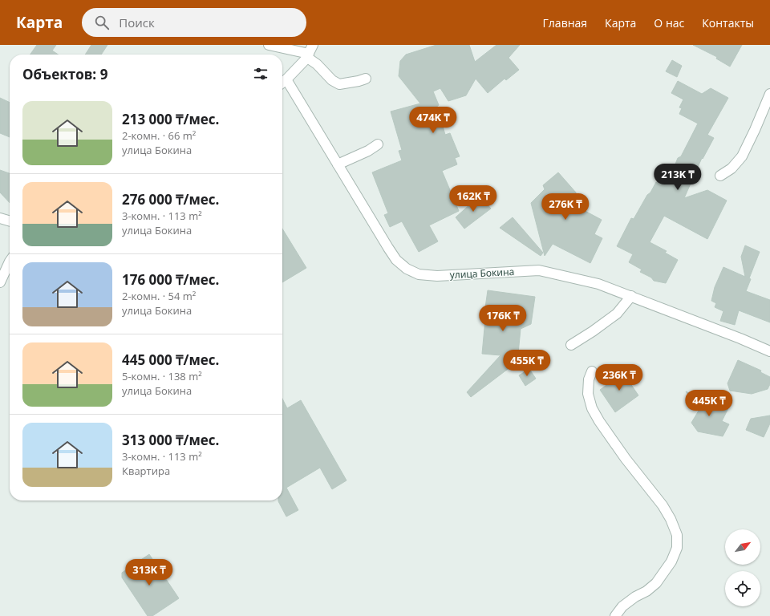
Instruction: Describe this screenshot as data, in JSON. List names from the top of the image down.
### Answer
{
  "streets": {
    "street": ["улица Бокина"]
  },
  "north": "top right",
  "page": {
    "header": "Карта",
    "search": "Поиск",
    "nav": [
      "Главная",
      "Карта",
      "О нас",
      "Контакты"
    ],
    "heading": "Объектов: 9",
    "list": [
      {
        "name": "213 000 ₸/мес.",
        "note": "2-комн. · 66 m² · улица Бокина"
      },
      {
        "name": "276 000 ₸/мес.",
        "note": "3-комн. · 113 m² · улица Бокина"
      },
      {
        "name": "176 000 ₸/мес.",
        "note": "2-комн. · 54 m² · улица Бокина"
      },
      {
        "name": "445 000 ₸/мес.",
        "note": "5-комн. · 138 m² · улица Бокина"
      },
      {
        "name": "313 000 ₸/мес.",
        "note": "3-комн. · 113 m² · Квартира"
      }
    ],
    "price": [
      "474K ₸",
      "213K ₸",
      "162K ₸",
      "276K ₸",
      "176K ₸",
      "455K ₸",
      "236K ₸",
      "445K ₸",
      "313K ₸"
    ]
  }
}
